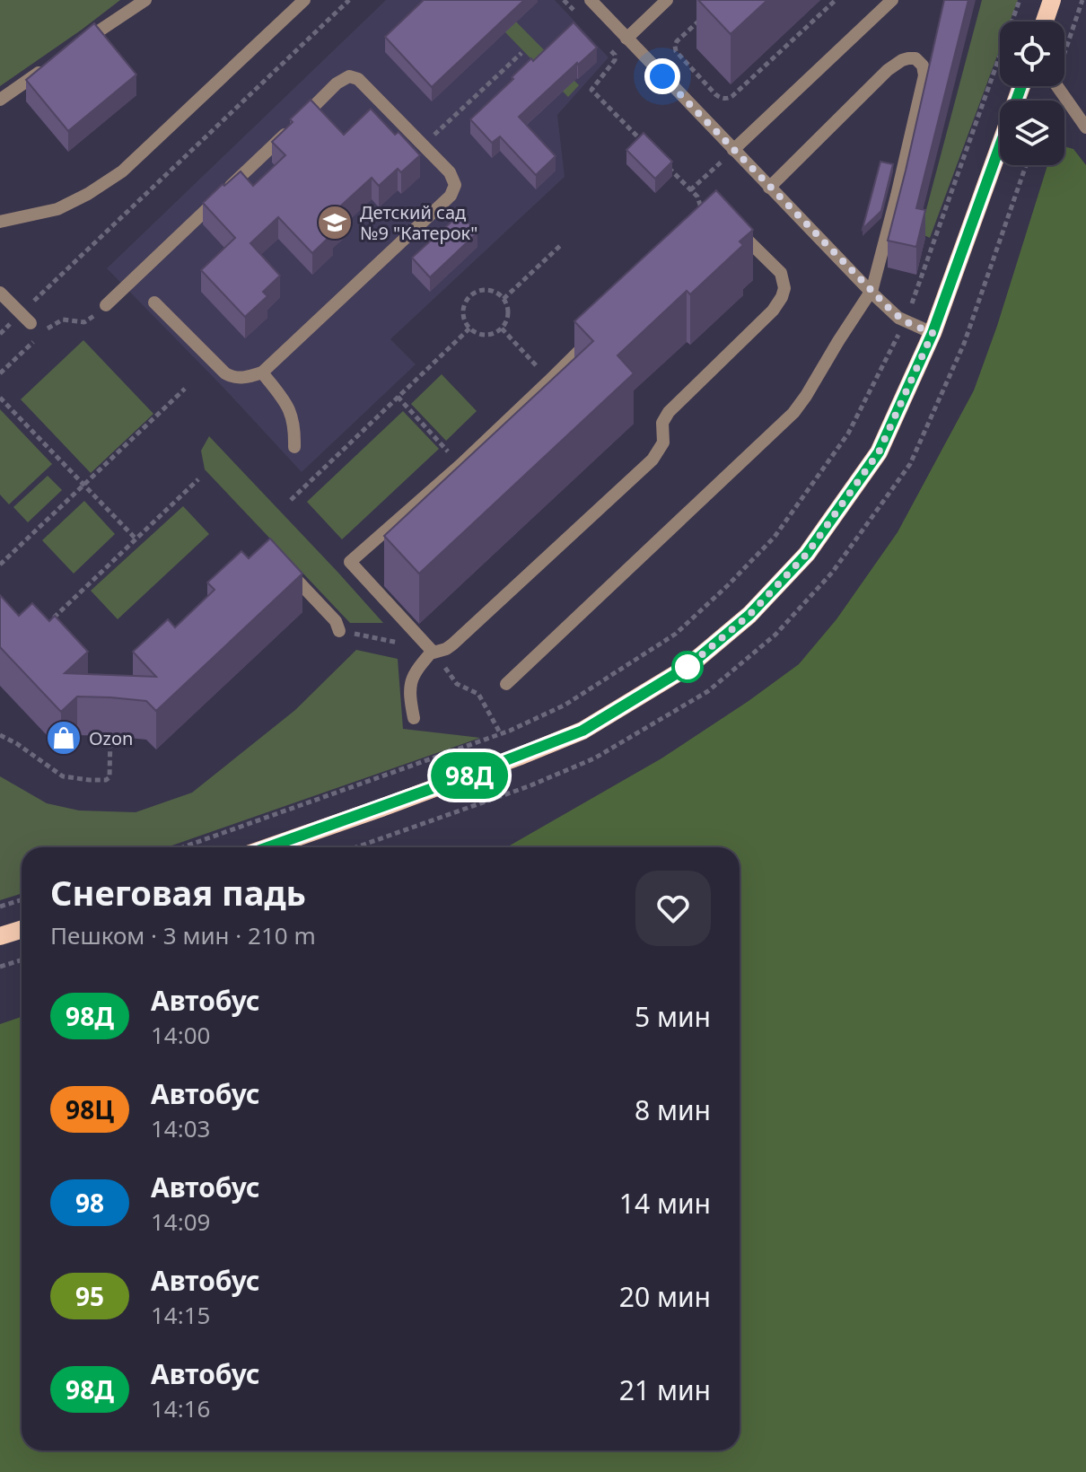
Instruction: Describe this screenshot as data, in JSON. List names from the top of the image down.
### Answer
{
  "places": {
    "school or university": ["Детский сад №9 \"Катерок\""],
    "shop": ["Ozon"]
  },
  "lines": ["bus line 98Д"],
  "page": {
    "on_map": "98Д",
    "heading": ["Снеговая падь", "Пешком · 3 мин · 210 m"],
    "list": [
      {
        "mark": "98Д",
        "name": "Автобус",
        "note": "14:00",
        "value": "5 мин"
      },
      {
        "mark": "98Ц",
        "name": "Автобус",
        "note": "14:03",
        "value": "8 мин"
      },
      {
        "mark": "98",
        "name": "Автобус",
        "note": "14:09",
        "value": "14 мин"
      },
      {
        "mark": "95",
        "name": "Автобус",
        "note": "14:15",
        "value": "20 мин"
      },
      {
        "mark": "98Д",
        "name": "Автобус",
        "note": "14:16",
        "value": "21 мин"
      }
    ]
  }
}
